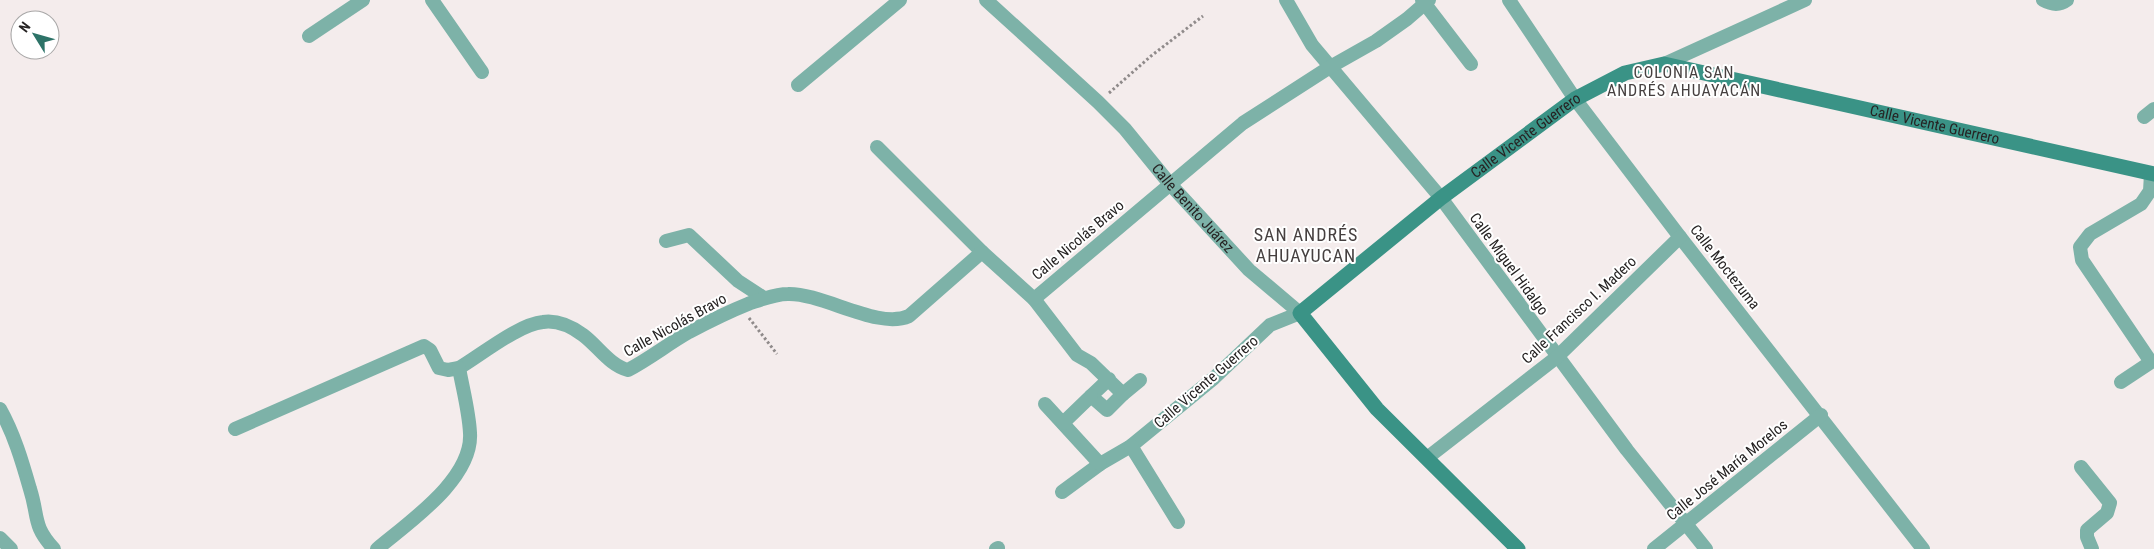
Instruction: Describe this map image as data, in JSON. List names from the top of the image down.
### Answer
{
  "streets": {
    "street": [
      "Calle Vicente Guerrero",
      "Calle Benito Juárez",
      "Calle Nicolás Bravo",
      "Calle Miguel Hidalgo",
      "Calle Moctezuma",
      "Calle Francisco I. Madero",
      "Calle José María Morelos"
    ]
  },
  "crossings": [
    ["Calle Vicente Guerrero", "Calle Benito Juárez"],
    ["Calle Vicente Guerrero", "Calle Miguel Hidalgo"],
    ["Calle Vicente Guerrero", "Calle Moctezuma"],
    ["Calle Benito Juárez", "Calle Nicolás Bravo"],
    ["Calle Benito Juárez", "Calle Francisco I. Madero"],
    ["Calle Nicolás Bravo", "Calle Miguel Hidalgo"],
    ["Calle Miguel Hidalgo", "Calle Francisco I. Madero"],
    ["Calle Miguel Hidalgo", "Calle José María Morelos"],
    ["Calle Moctezuma", "Calle Francisco I. Madero"],
    ["Calle Moctezuma", "Calle José María Morelos"]
  ],
  "districts": ["COLONIA SAN ANDRÉS AHUAYACÁN", "SAN ANDRÉS AHUAYUCAN"],
  "north": "top left"
}
